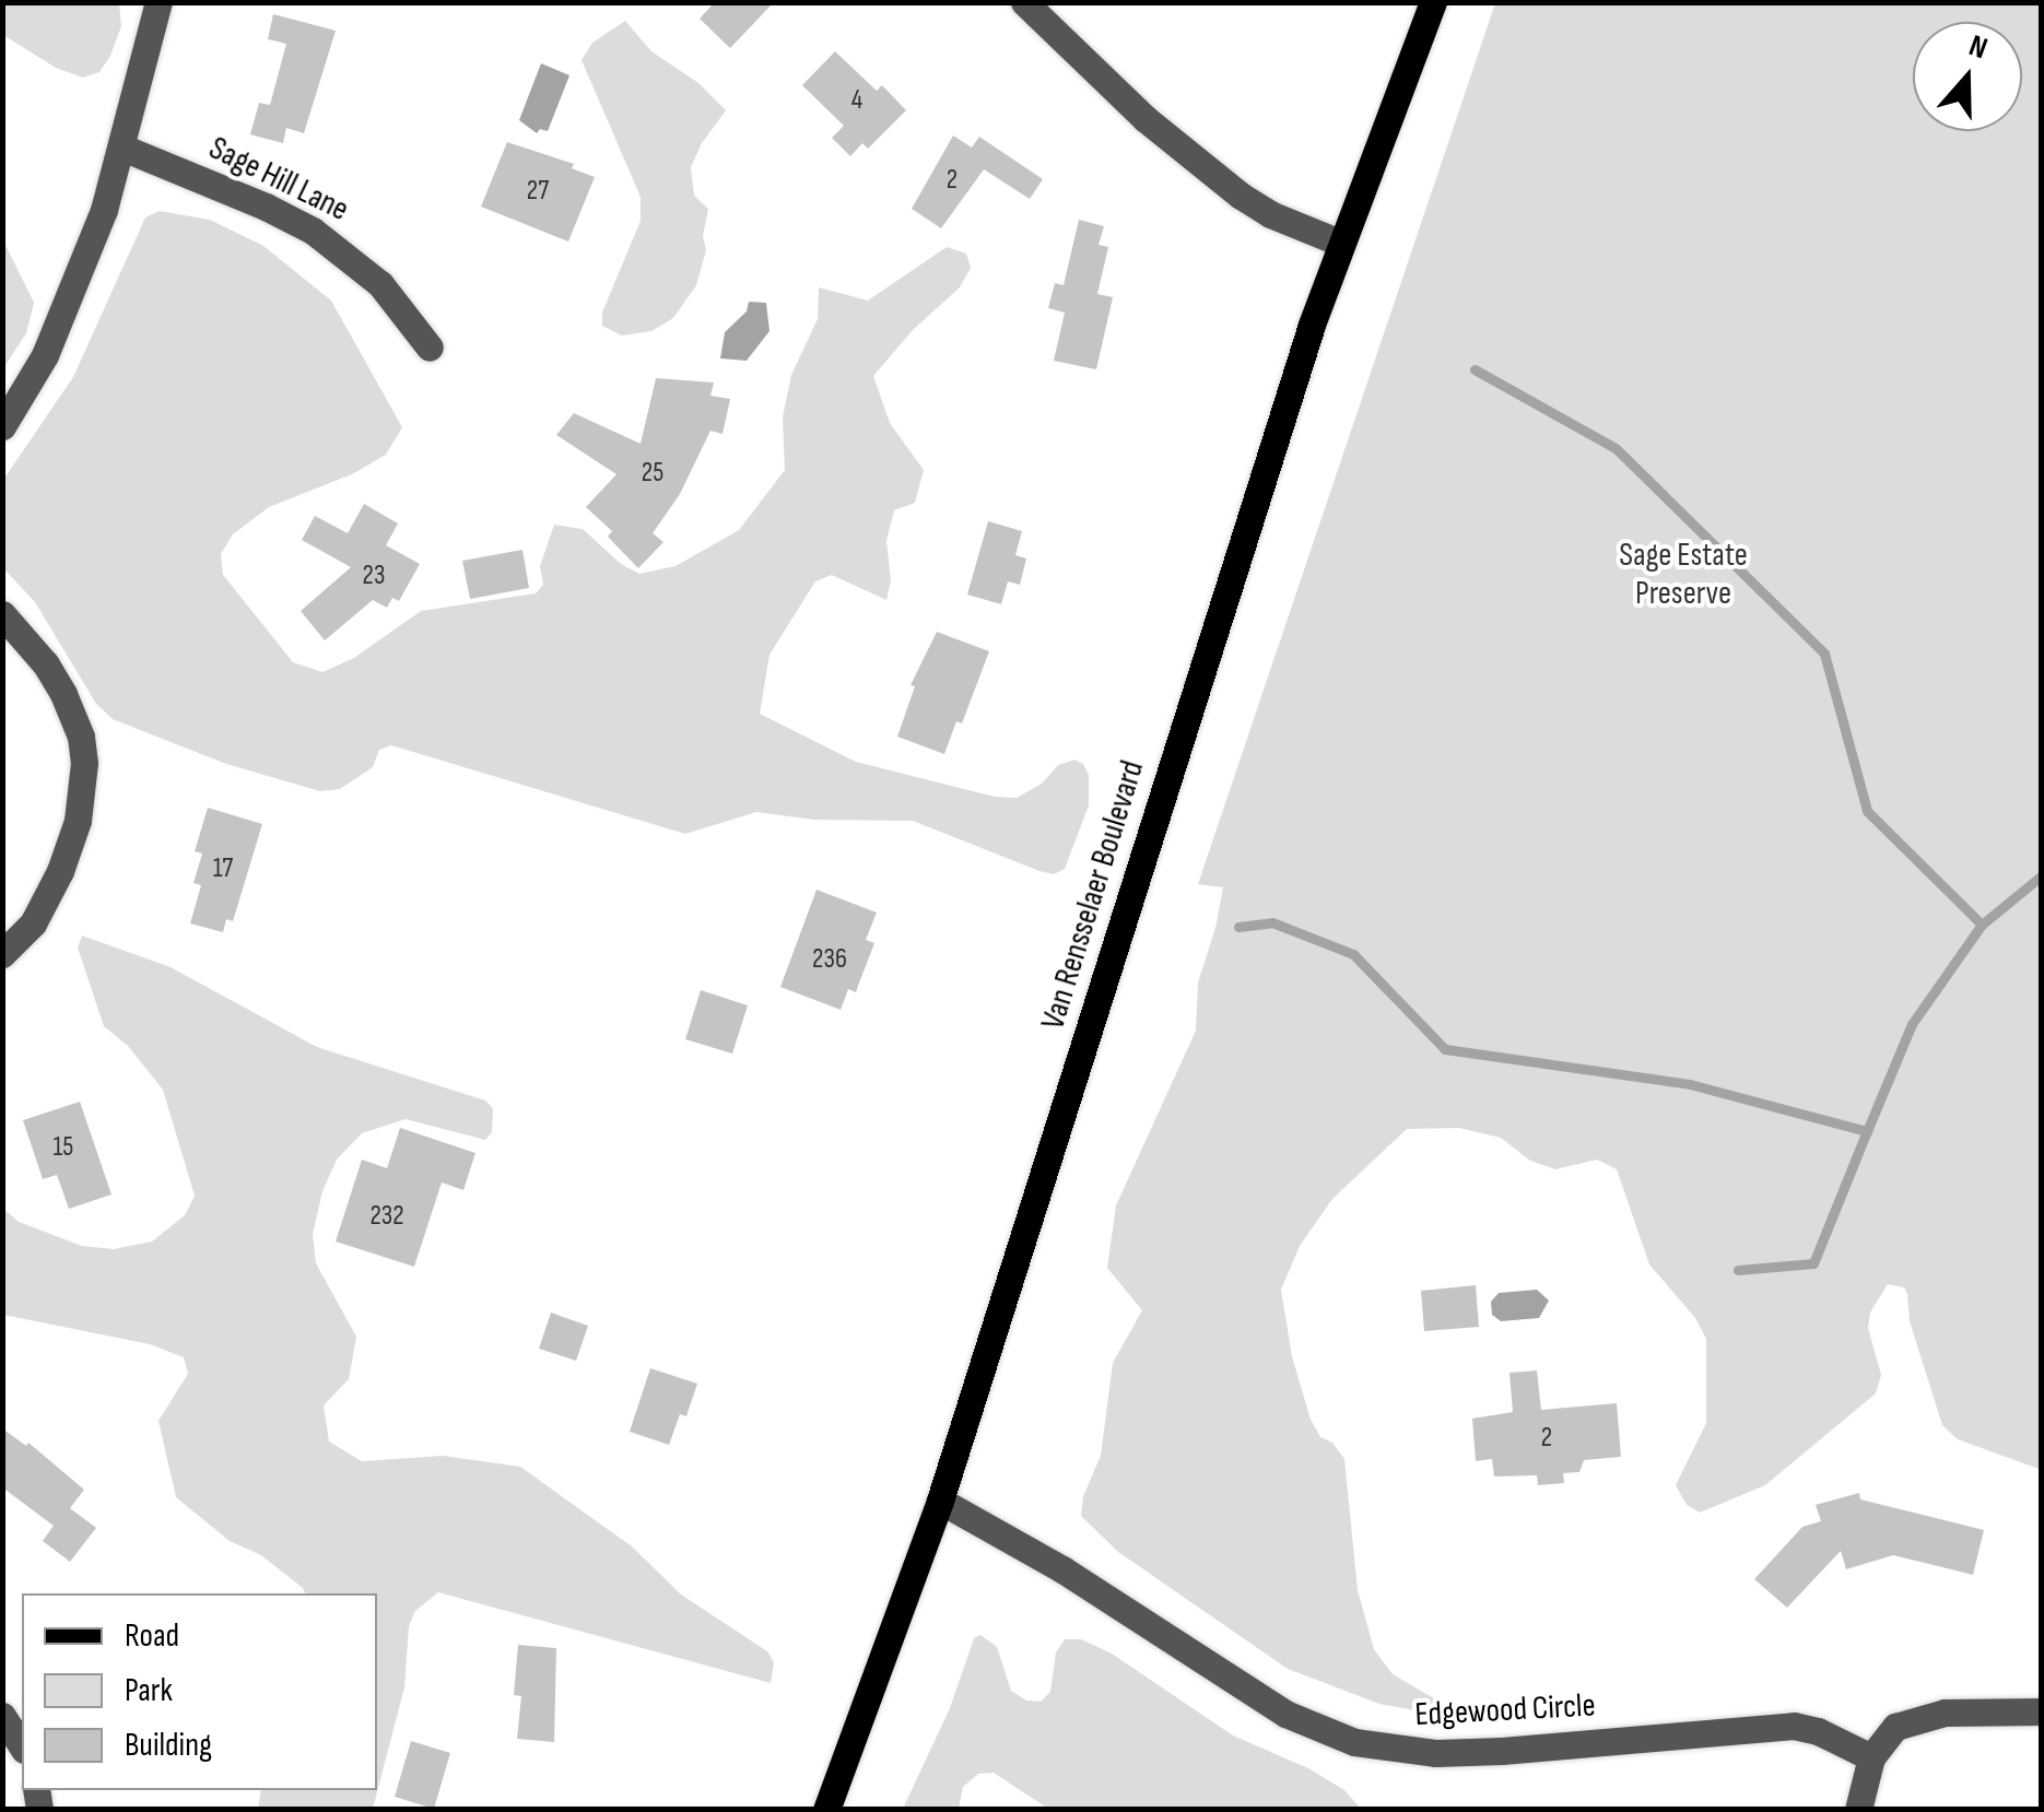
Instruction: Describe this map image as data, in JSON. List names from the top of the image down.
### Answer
{
  "streets": {
    "main road": ["Van Rensselaer Boulevard"],
    "street": ["Sage Hill Lane", "Edgewood Circle"]
  },
  "crossings": [
    ["Van Rensselaer Boulevard", "Edgewood Circle"]
  ],
  "parks": ["Sage Estate Preserve"],
  "house_numbers": [
    "4",
    "2",
    "27",
    "25",
    "23",
    "17",
    "236",
    "15",
    "232",
    "2"
  ],
  "legend": ["Road", "Park", "Building"],
  "north": "top"
}
